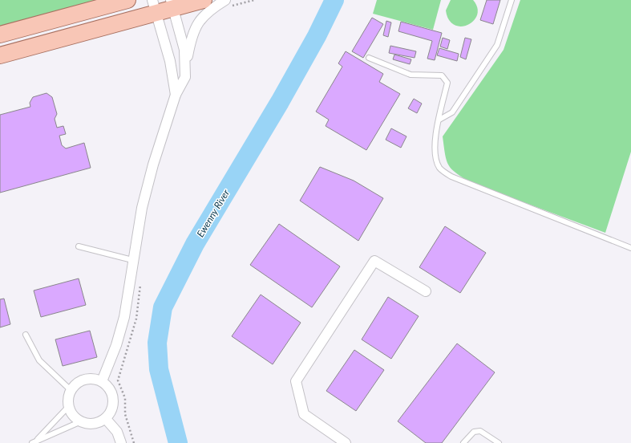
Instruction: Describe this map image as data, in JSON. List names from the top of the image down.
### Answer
{
  "water": ["Ewenny River"]
}
